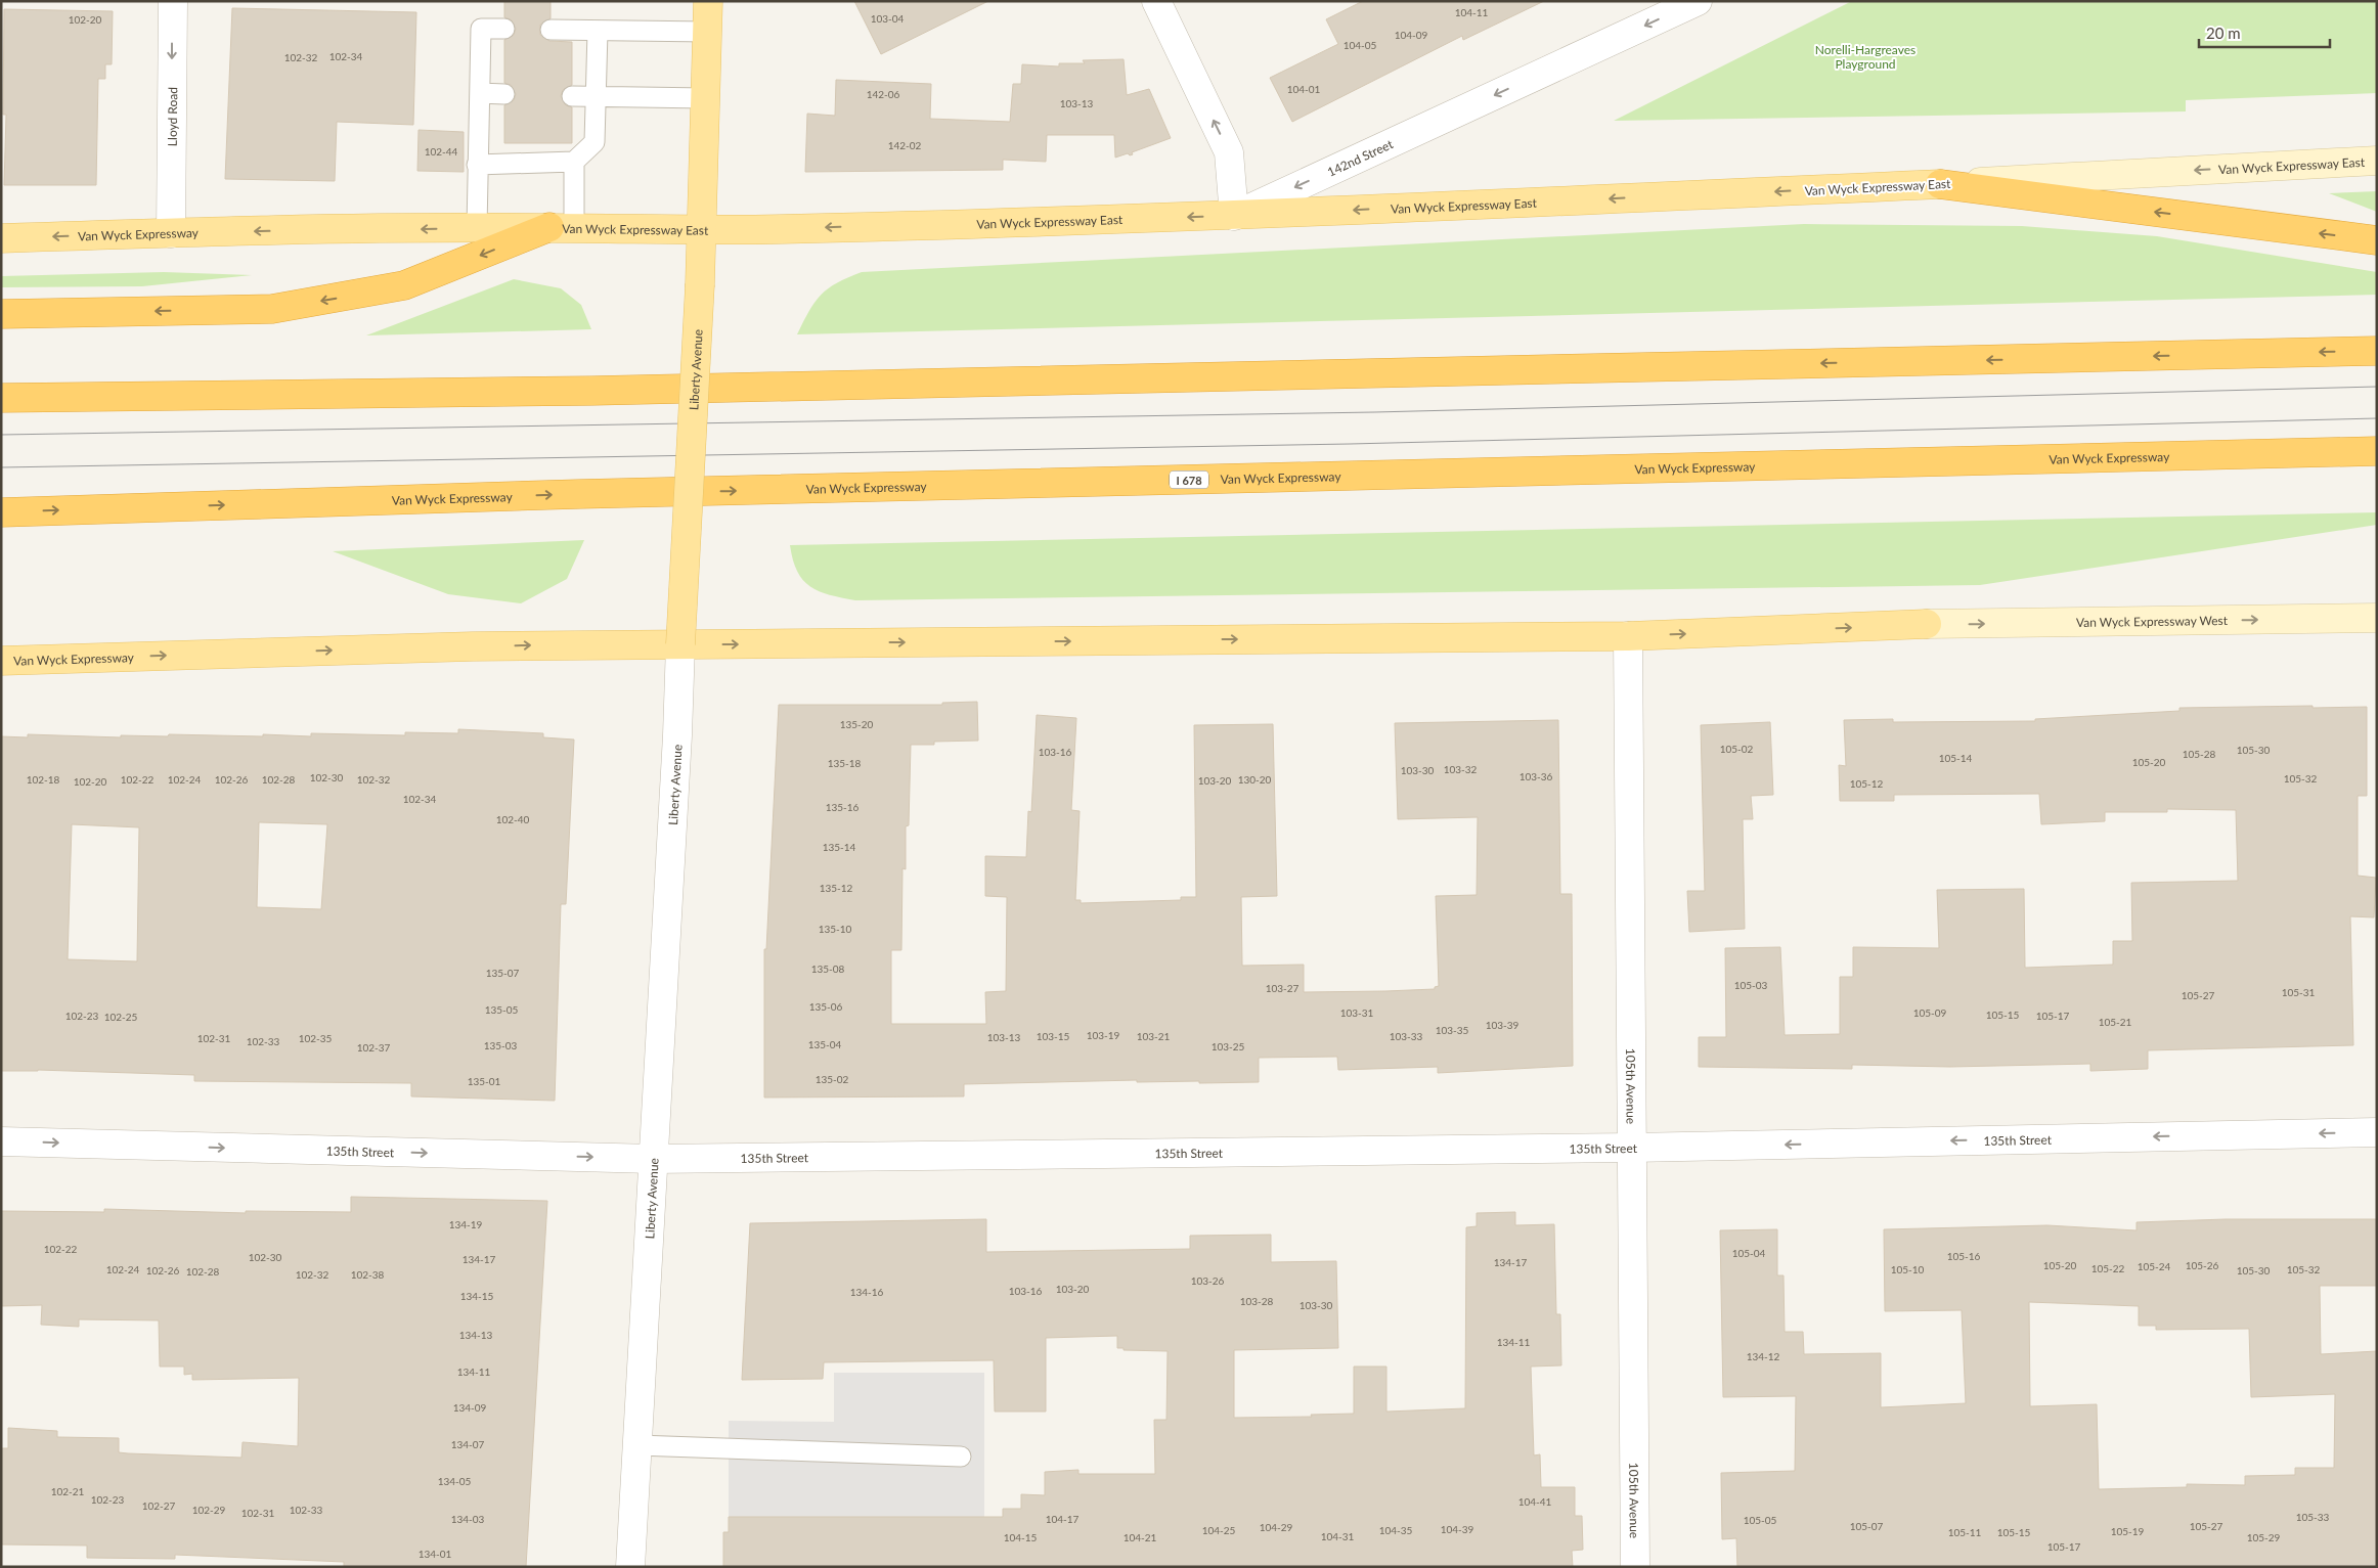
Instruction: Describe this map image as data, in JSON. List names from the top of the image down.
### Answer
{
  "streets": {
    "highway": ["Van Wyck Expressway", "I 678"],
    "main road": ["Van Wyck Expressway East", "Liberty Avenue", "Van Wyck Expressway West"],
    "street": [
      "Lloyd Road",
      "142nd Street",
      "105th Avenue",
      "135th Street"
    ]
  },
  "crossings": [
    ["Lloyd Road", "Van Wyck Expressway"],
    ["142nd Street", "Van Wyck Expressway East"],
    ["Van Wyck Expressway East", "Van Wyck Expressway"],
    ["Van Wyck Expressway East", "Liberty Avenue"],
    ["Van Wyck Expressway", "Liberty Avenue"],
    ["Van Wyck Expressway", "Van Wyck Expressway West"],
    ["Van Wyck Expressway", "105th Avenue"],
    ["Liberty Avenue", "135th Street"],
    ["105th Avenue", "135th Street"]
  ],
  "one_way": [
    "Lloyd Road",
    "142nd Street",
    "Van Wyck Expressway East",
    "Van Wyck Expressway",
    "Van Wyck Expressway West"
  ],
  "parks": ["Norelli-Hargreaves Playground"],
  "house_numbers": [
    "104-11",
    "103-04",
    "102-20",
    "104-09",
    "104-05",
    "102-34",
    "102-32",
    "104-01",
    "142-06",
    "103-13",
    "142-02",
    "102-44",
    "135-20",
    "105-02",
    "105-30",
    "103-16",
    "105-28",
    "105-14",
    "105-20",
    "135-18",
    "103-32",
    "103-30",
    "103-36",
    "102-30",
    "105-32",
    "102-18",
    "102-22",
    "102-24",
    "102-26",
    "102-28",
    "102-32",
    "130-20",
    "103-20",
    "102-20",
    "105-12",
    "102-34",
    "135-16",
    "102-40",
    "135-14",
    "135-12",
    "135-10",
    "135-08",
    "135-07",
    "105-03",
    "103-27",
    "105-31",
    "105-27",
    "135-06",
    "135-05",
    "103-31",
    "105-09",
    "105-15",
    "102-23",
    "105-17",
    "102-25",
    "105-21",
    "103-39",
    "103-35",
    "103-19",
    "103-15",
    "103-21",
    "103-33",
    "103-13",
    "102-31",
    "102-35",
    "102-33",
    "135-04",
    "135-03",
    "103-25",
    "102-37",
    "135-02",
    "135-01",
    "134-19",
    "102-22",
    "105-04",
    "105-16",
    "102-30",
    "134-17",
    "134-17",
    "105-20",
    "105-26",
    "105-24",
    "105-22",
    "102-24",
    "105-10",
    "105-32",
    "102-26",
    "105-30",
    "102-28",
    "102-32",
    "102-38",
    "103-26",
    "103-20",
    "103-16",
    "134-16",
    "134-15",
    "103-28",
    "103-30",
    "134-13",
    "134-11",
    "134-12",
    "134-11",
    "134-09",
    "134-07",
    "134-05",
    "102-21",
    "102-23",
    "104-41",
    "102-27",
    "102-29",
    "102-33",
    "102-31",
    "105-33",
    "134-03",
    "104-17",
    "105-05",
    "105-07",
    "105-27",
    "104-29",
    "104-39",
    "104-25",
    "104-35",
    "105-19",
    "105-11",
    "105-15",
    "104-31",
    "104-15",
    "104-21",
    "105-29",
    "105-17",
    "134-01"
  ],
  "scale_bar": "20 m"
}
